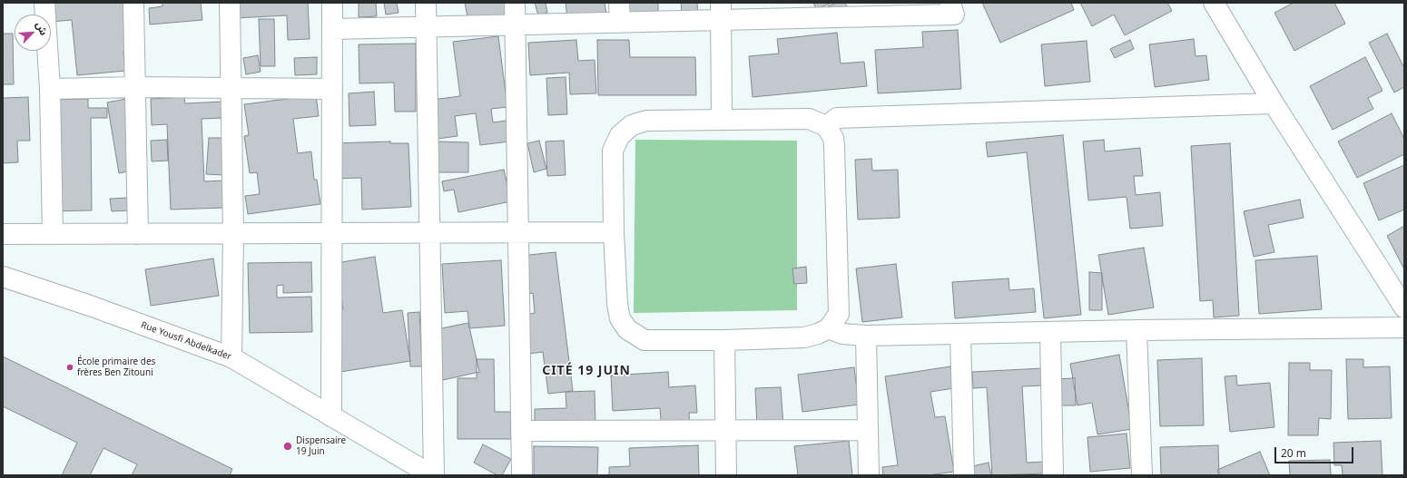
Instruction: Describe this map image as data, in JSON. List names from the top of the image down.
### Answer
{
  "streets": {
    "street": ["Rue Yousfi Abdelkader"]
  },
  "districts": ["CITÉ 19 JUIN"],
  "places": ["École primaire des frères Ben Zitouni", "Dispensaire 19 Juin"],
  "scale_bar": "20 m",
  "north": "top right"
}
